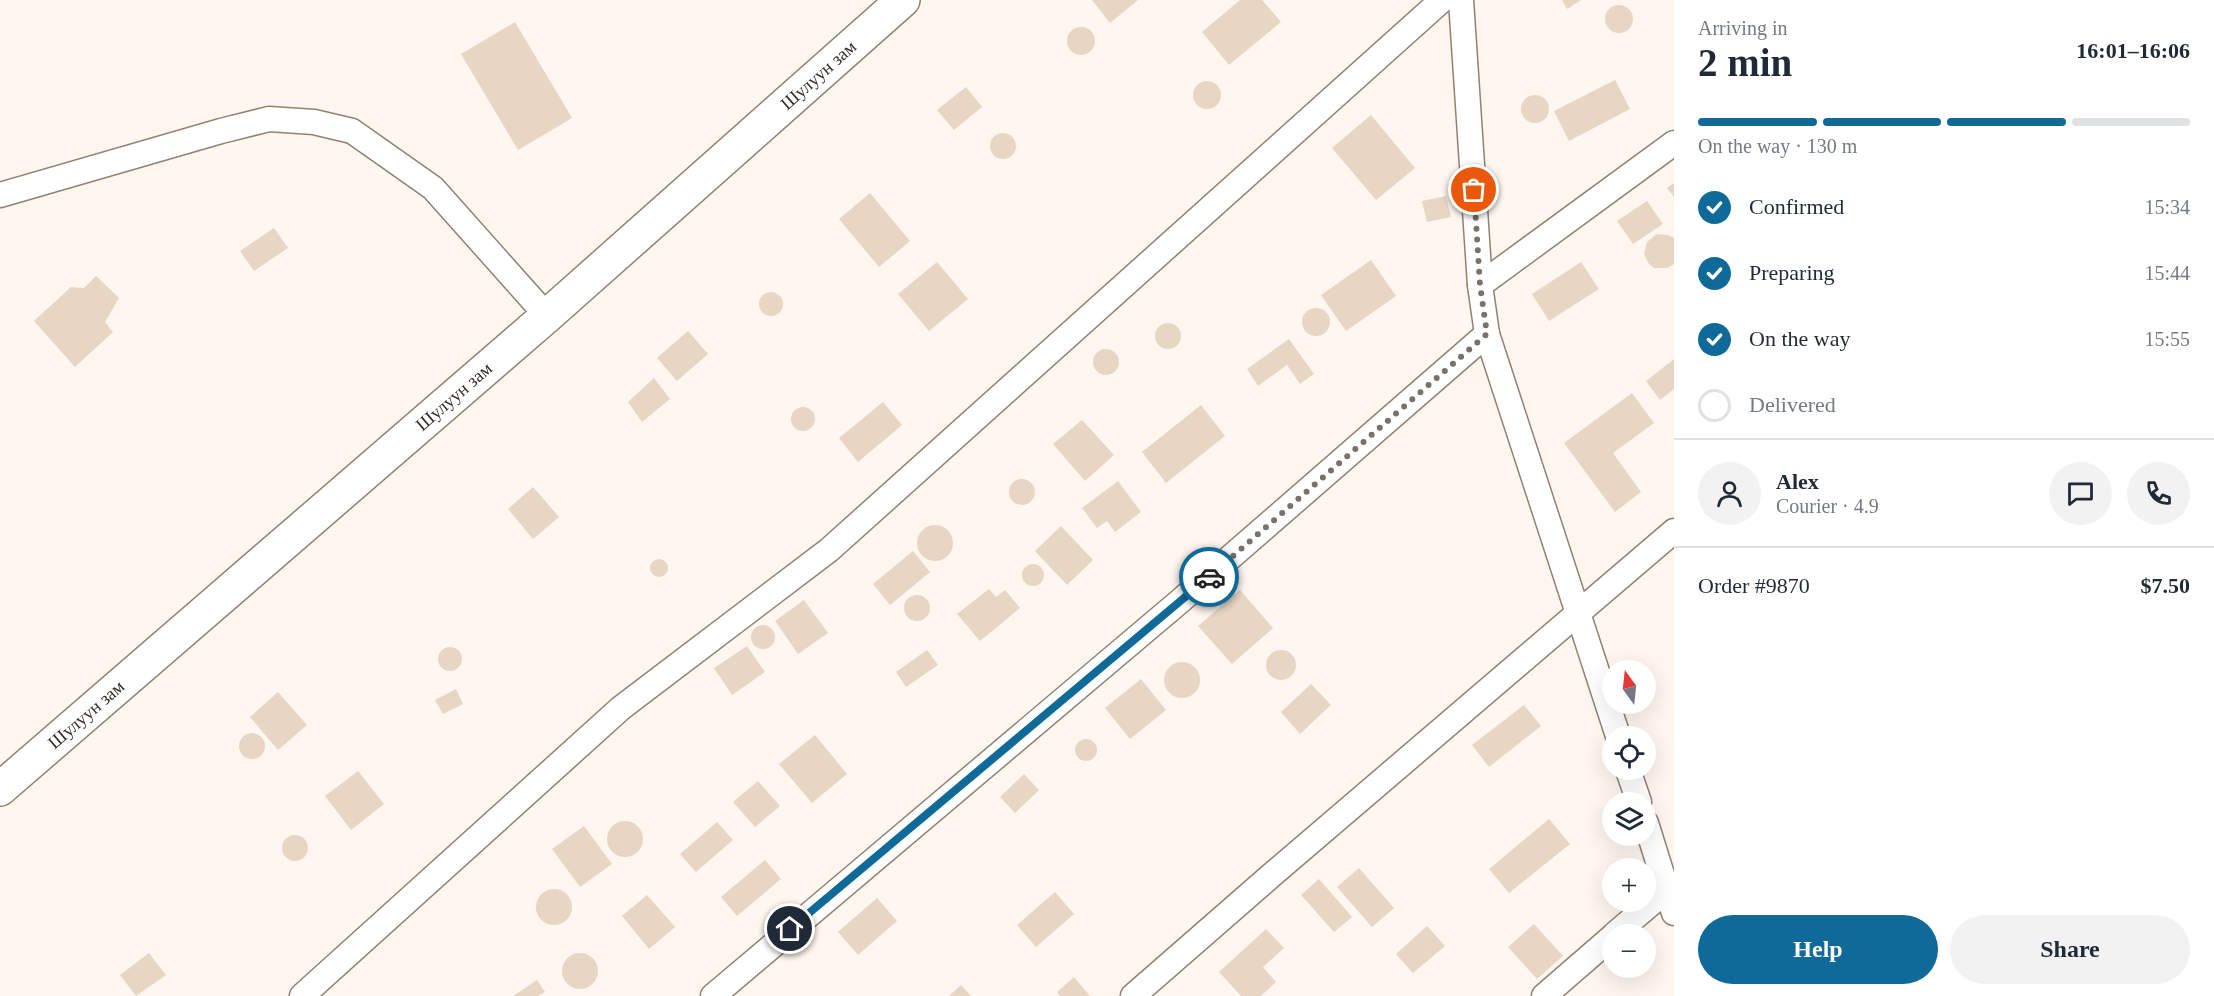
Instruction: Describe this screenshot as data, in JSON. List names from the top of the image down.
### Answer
{
  "streets": {
    "street": ["Шулуун зам"]
  },
  "north": "top",
  "page": {
    "heading": ["2 min", "Arriving in", "16:01–16:06"],
    "panel": [
      "Alex",
      "Courier · 4.9",
      "Order #9870",
      "$7.50"
    ],
    "bar": "On the way · 130 m",
    "list": [
      ["Confirmed", "15:34"],
      ["Preparing", "15:44"],
      ["On the way", "15:55"],
      "Delivered"
    ],
    "map_buttons": ["+", "−"],
    "buttons": ["Help", "Share"]
  }
}
